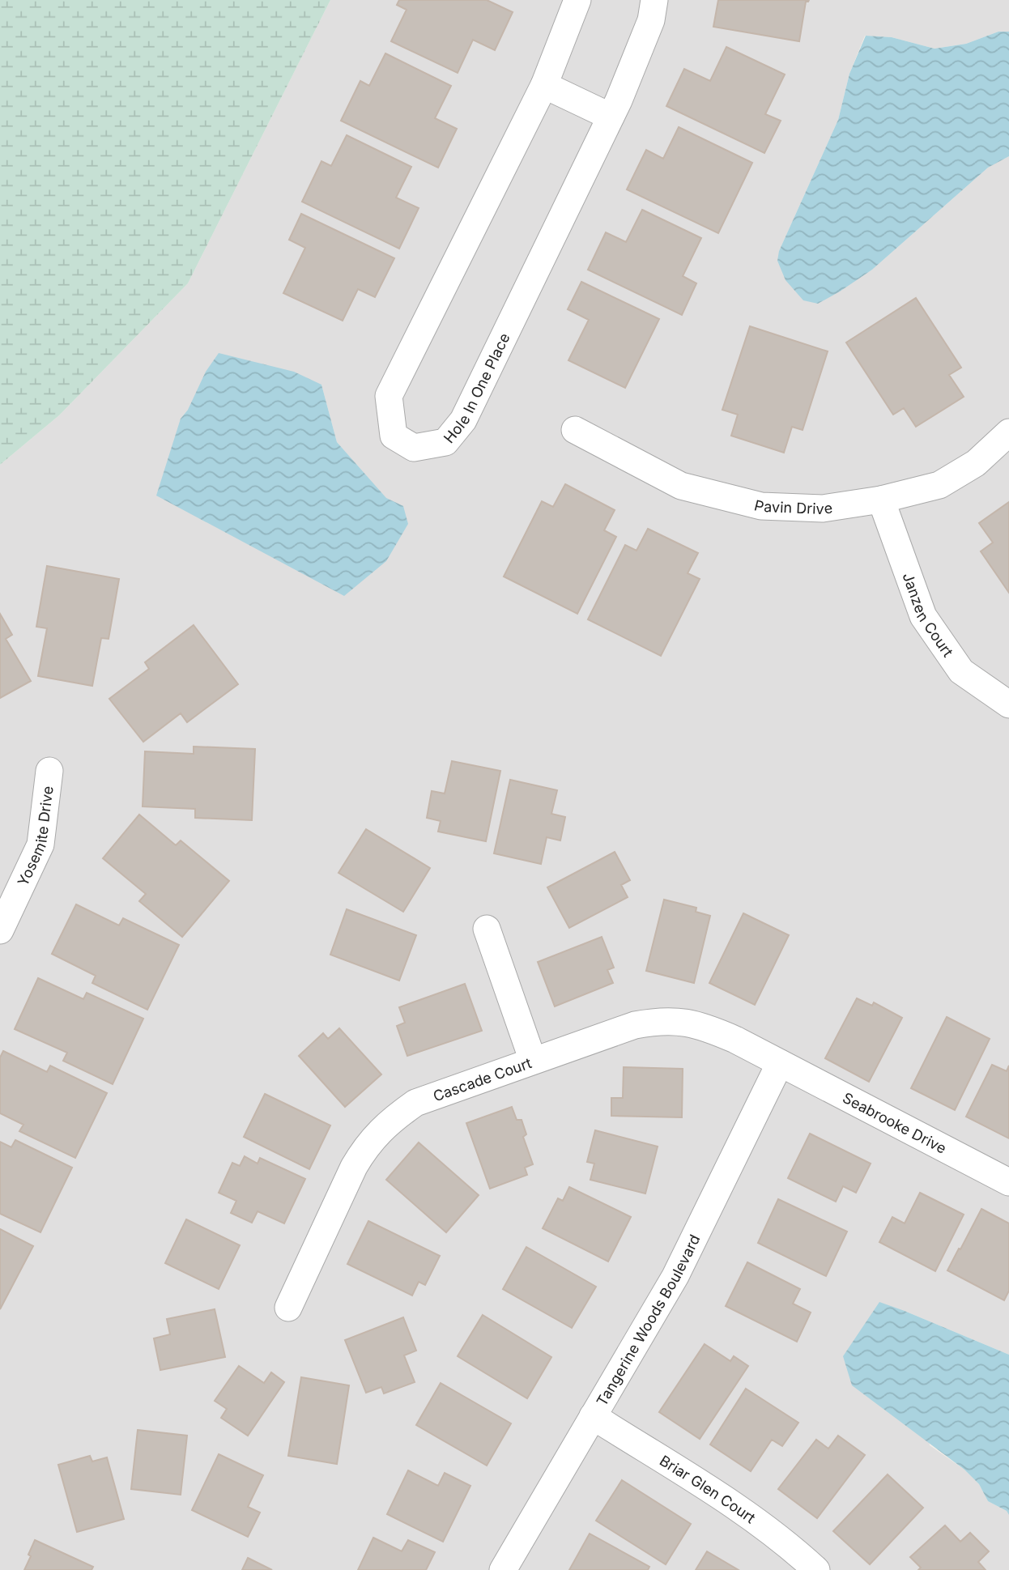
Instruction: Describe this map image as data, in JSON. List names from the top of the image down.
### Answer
{
  "streets": {
    "street": [
      "Hole In One Place",
      "Pavin Drive",
      "Janzen Court",
      "Yosemite Drive",
      "Cascade Court",
      "Seabrooke Drive",
      "Tangerine Woods Boulevard",
      "Briar Glen Court"
    ]
  },
  "crossings": [
    ["Pavin Drive", "Janzen Court"],
    ["Cascade Court", "Seabrooke Drive"],
    ["Cascade Court", "Tangerine Woods Boulevard"],
    ["Seabrooke Drive", "Tangerine Woods Boulevard"],
    ["Tangerine Woods Boulevard", "Briar Glen Court"]
  ]
}
